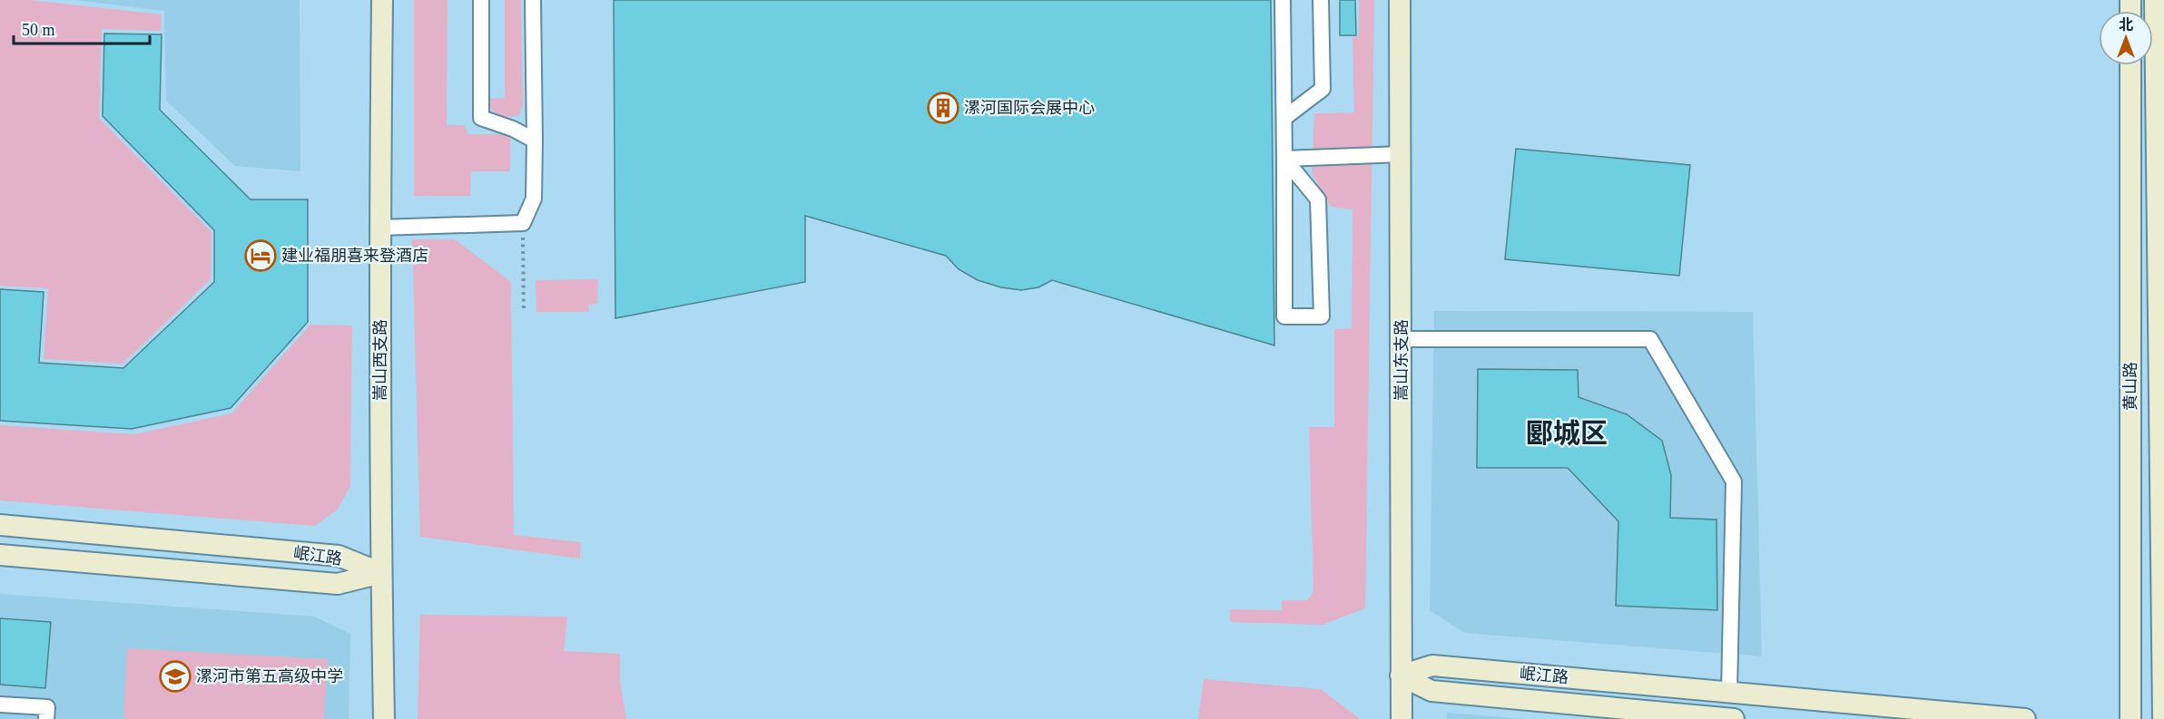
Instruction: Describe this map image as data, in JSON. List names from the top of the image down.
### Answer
{
  "streets": {
    "street": [
      "嵩山西支路",
      "嵩山东支路",
      "黄山路",
      "岷江路"
    ]
  },
  "crossings": [
    ["嵩山西支路", "岷江路"],
    ["嵩山东支路", "岷江路"]
  ],
  "districts": ["郾城区"],
  "places": {
    "building": ["漯河国际会展中心"],
    "hotel": ["建业福朋喜来登酒店"],
    "school or university": ["漯河市第五高级中学"]
  },
  "scale_bar": "50 m",
  "north": "top"
}
